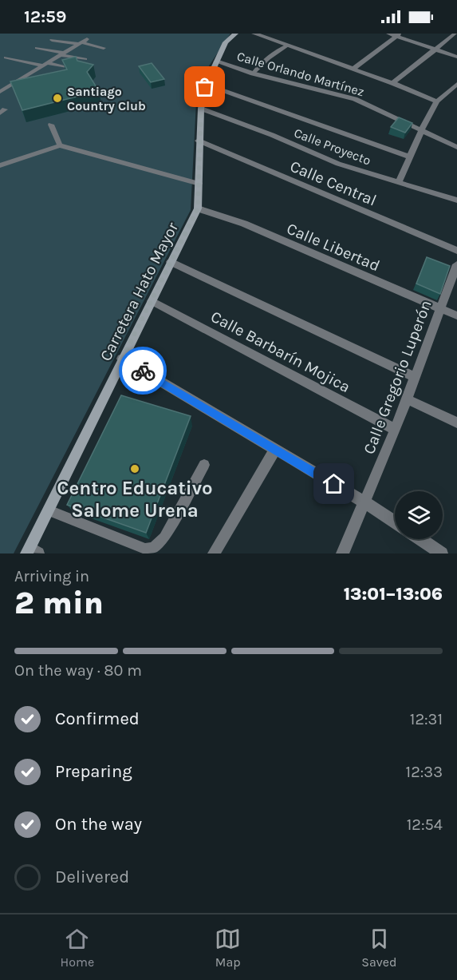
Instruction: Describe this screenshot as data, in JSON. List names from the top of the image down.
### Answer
{
  "streets": {
    "street": [
      "Calle Orlando Martínez",
      "Calle Proyecto",
      "Calle Central",
      "Calle Libertad",
      "Carretera Hato Mayor",
      "Calle Barbarín Mojica",
      "Calle Gregorio Luperón"
    ]
  },
  "crossings": [
    ["Calle Orlando Martínez", "Carretera Hato Mayor"],
    ["Calle Proyecto", "Carretera Hato Mayor"],
    ["Calle Central", "Carretera Hato Mayor"],
    ["Calle Libertad", "Carretera Hato Mayor"],
    ["Calle Libertad", "Calle Gregorio Luperón"],
    ["Carretera Hato Mayor", "Calle Barbarín Mojica"],
    ["Calle Barbarín Mojica", "Calle Gregorio Luperón"]
  ],
  "places": ["Santiago Country Club", "Centro Educativo Salome Urena"],
  "page": {
    "status": "12:59",
    "heading": ["2 min", "Arriving in", "13:01–13:06"],
    "bar": "On the way · 80 m",
    "list": [
      ["Confirmed", "12:31"],
      ["Preparing", "12:33"],
      ["On the way", "12:54"],
      "Delivered"
    ],
    "tabs": ["Home", "Map", "Saved"]
  }
}
